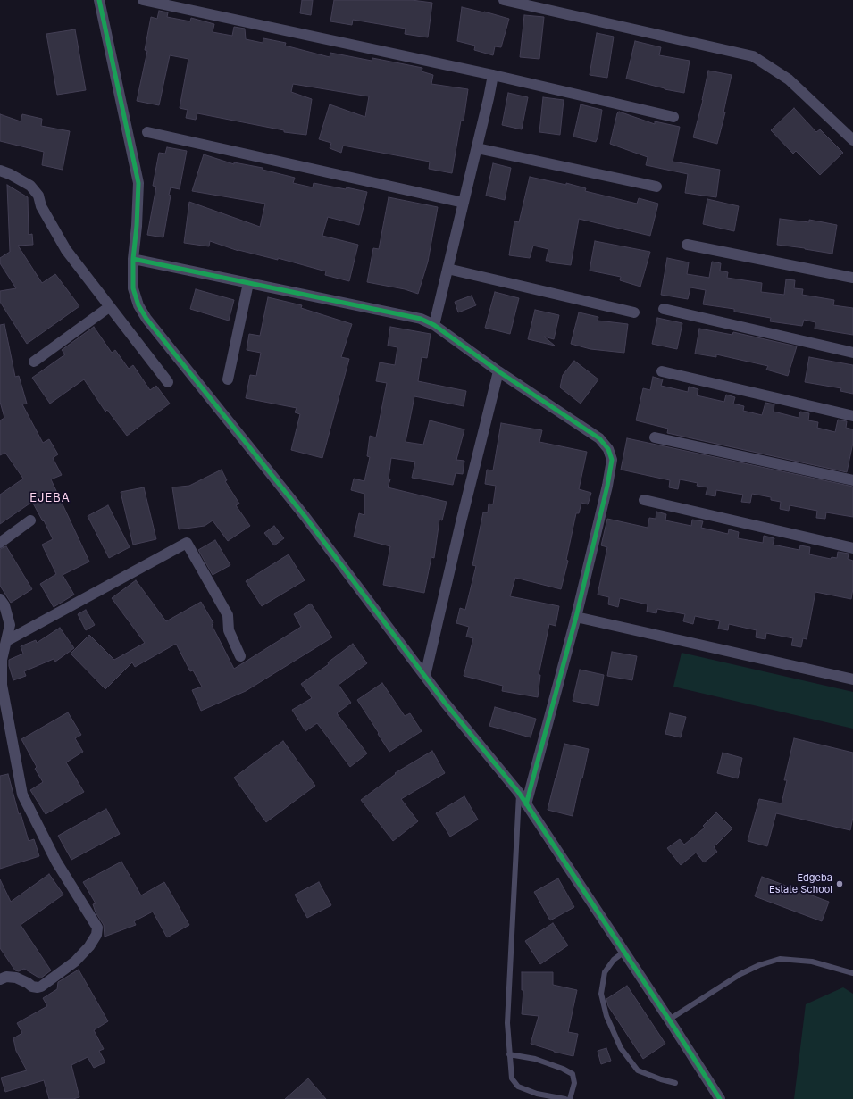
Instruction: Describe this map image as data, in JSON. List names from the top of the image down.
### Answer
{
  "districts": ["EJEBA"],
  "places": ["Edgeba Estate School"]
}
